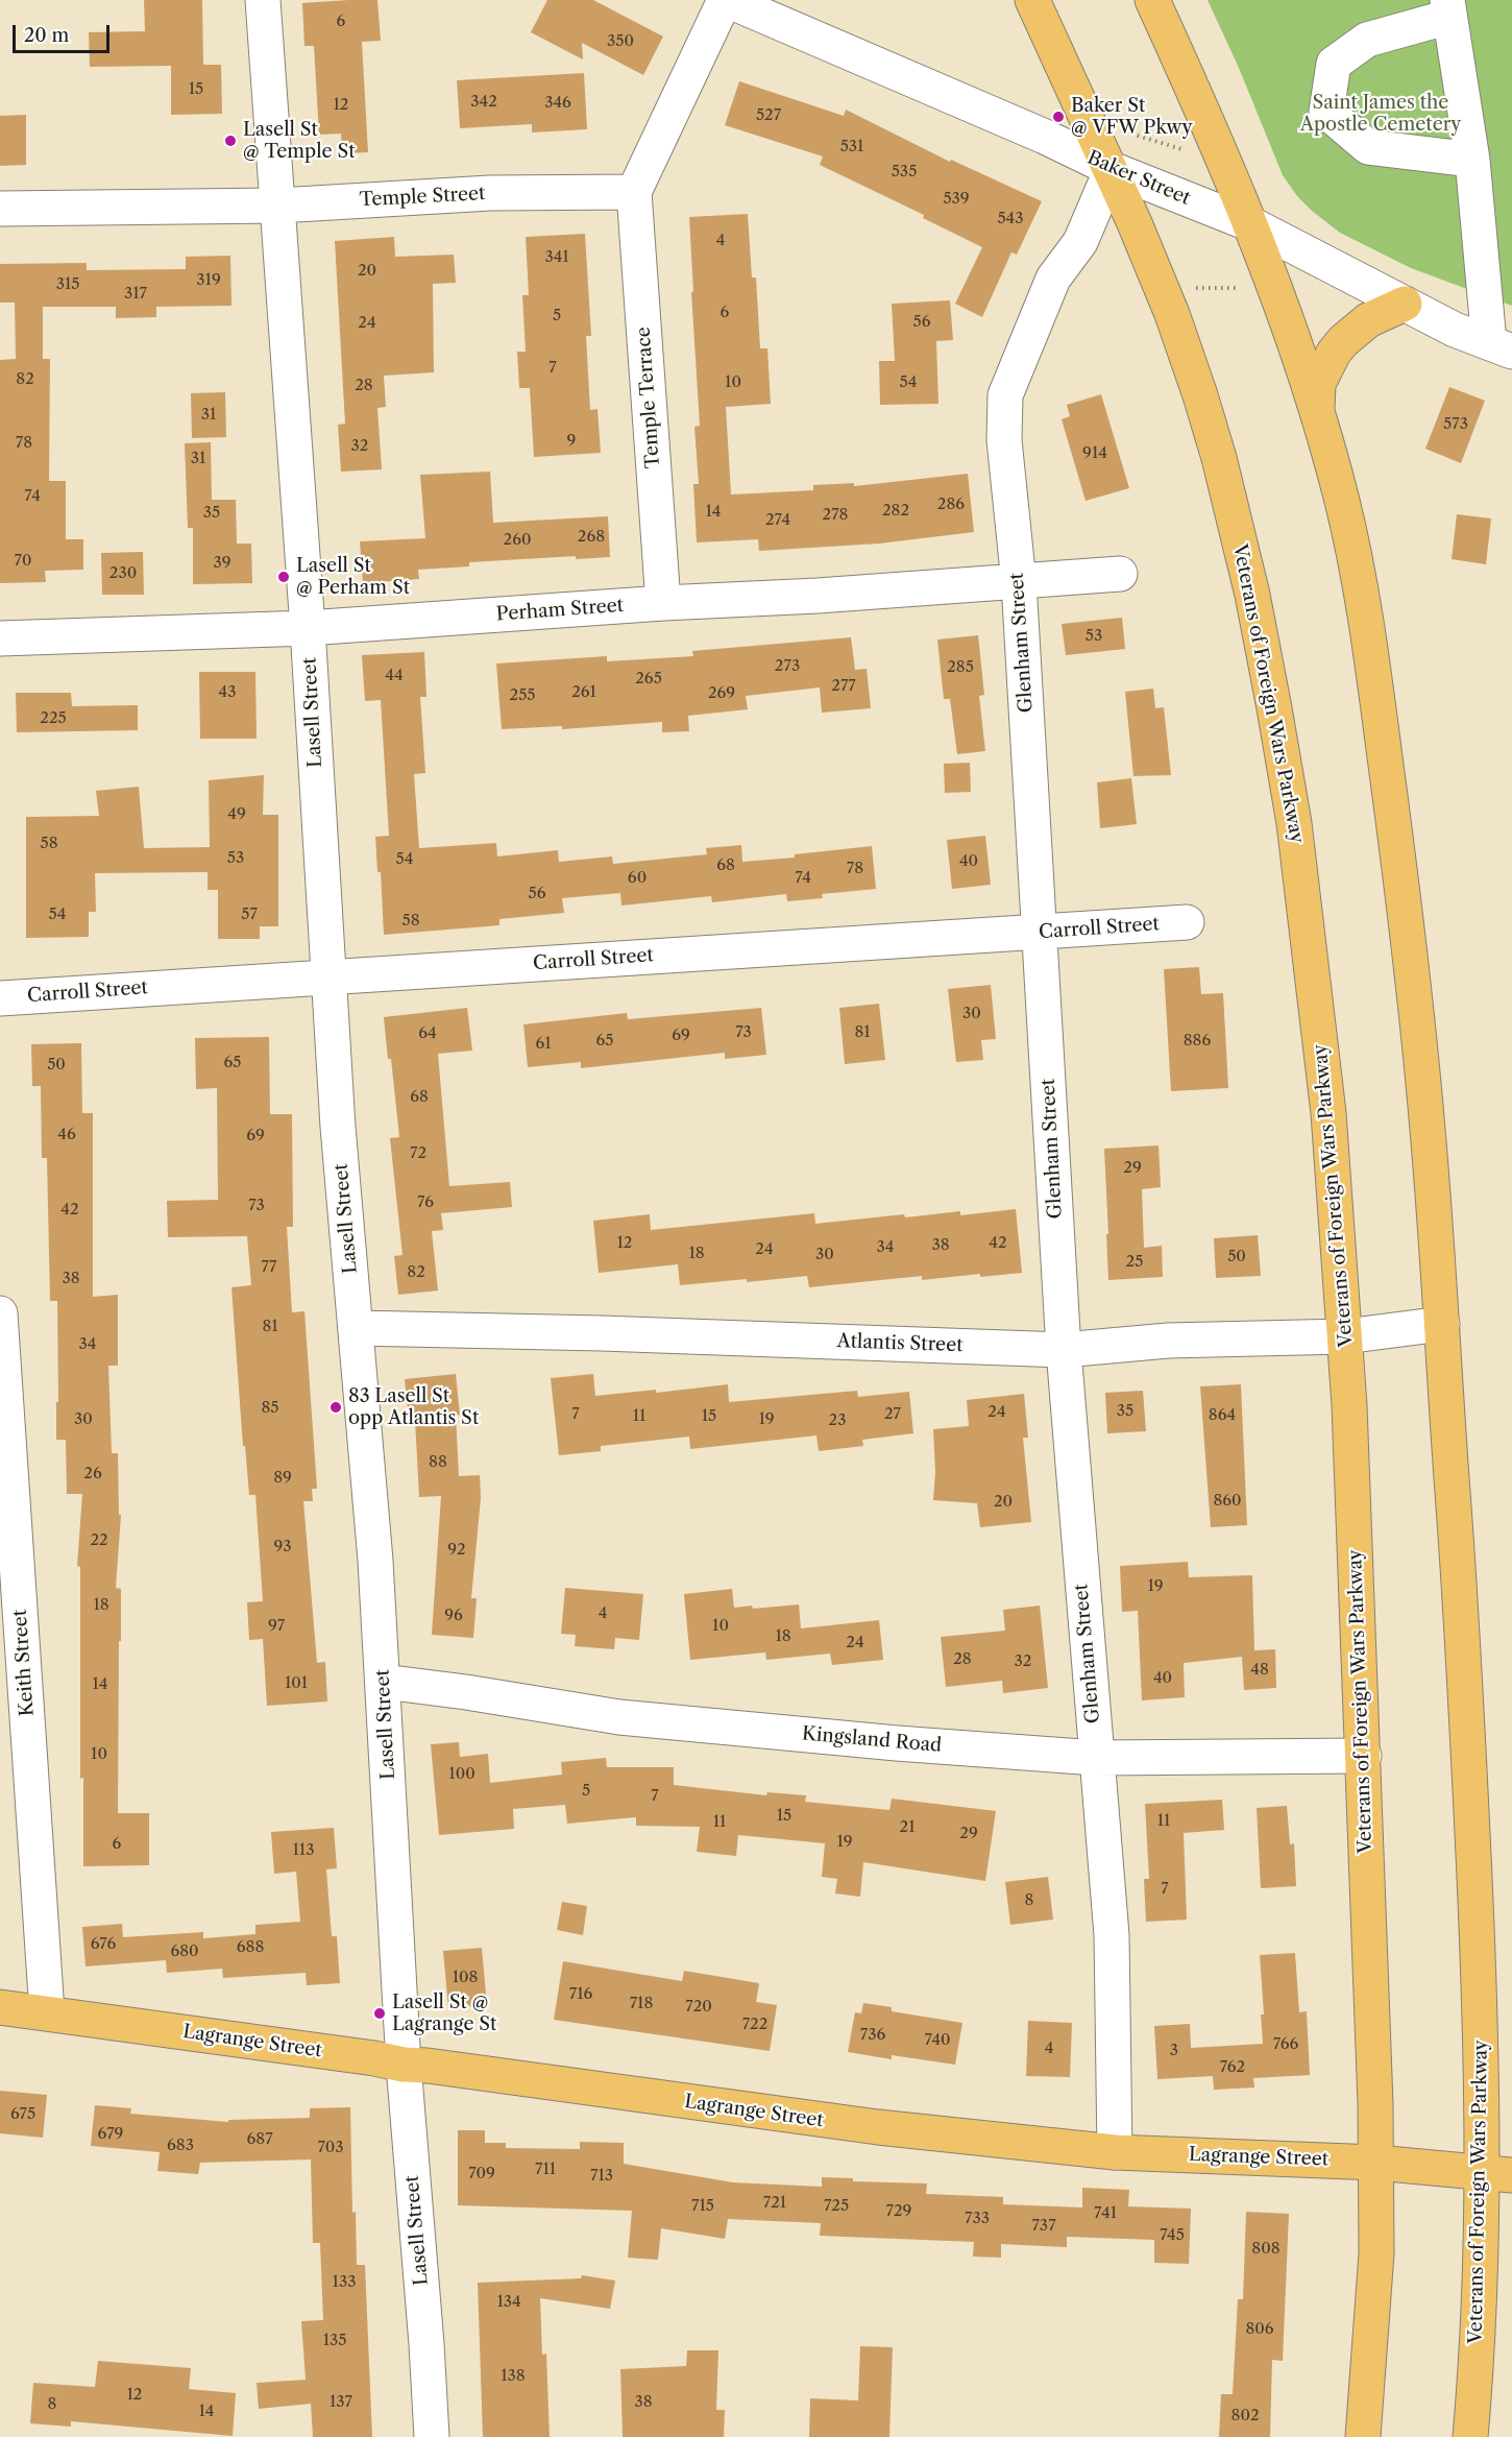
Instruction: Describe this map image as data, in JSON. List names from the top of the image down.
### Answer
{
  "streets": {
    "main road": ["Veterans of Foreign Wars Parkway", "Lagrange Street"],
    "street": [
      "Baker Street",
      "Temple Street",
      "Temple Terrace",
      "Perham Street",
      "Glenham Street",
      "Lasell Street",
      "Carroll Street",
      "Atlantis Street",
      "Keith Street",
      "Kingsland Road"
    ]
  },
  "crossings": [
    ["Baker Street", "Glenham Street"],
    ["Baker Street", "Veterans of Foreign Wars Parkway"],
    ["Temple Street", "Temple Terrace"],
    ["Temple Street", "Lasell Street"],
    ["Temple Terrace", "Perham Street"],
    ["Perham Street", "Glenham Street"],
    ["Perham Street", "Lasell Street"],
    ["Glenham Street", "Veterans of Foreign Wars Parkway"],
    ["Glenham Street", "Carroll Street"],
    ["Glenham Street", "Atlantis Street"],
    ["Glenham Street", "Kingsland Road"],
    ["Glenham Street", "Lagrange Street"],
    ["Veterans of Foreign Wars Parkway", "Atlantis Street"],
    ["Veterans of Foreign Wars Parkway", "Kingsland Road"],
    ["Veterans of Foreign Wars Parkway", "Lagrange Street"],
    ["Lasell Street", "Carroll Street"],
    ["Lasell Street", "Atlantis Street"],
    ["Lasell Street", "Kingsland Road"],
    ["Lasell Street", "Lagrange Street"],
    ["Keith Street", "Lagrange Street"]
  ],
  "parks": ["Saint James the Apostle Cemetery"],
  "places": [
    "Baker St @ VFW Pkwy",
    "Lasell St @ Temple St",
    "Lasell St @ Perham St",
    "83 Lasell St opp Atlantis St",
    "Lasell St @ Lagrange St"
  ],
  "house_numbers": [
    "6",
    "350",
    "15",
    "342",
    "346",
    "12",
    "527",
    "531",
    "535",
    "539",
    "543",
    "4",
    "341",
    "20",
    "319",
    "315",
    "317",
    "6",
    "5",
    "56",
    "24",
    "7",
    "82",
    "10",
    "54",
    "28",
    "31",
    "573",
    "9",
    "78",
    "32",
    "914",
    "31",
    "74",
    "286",
    "282",
    "14",
    "35",
    "278",
    "274",
    "268",
    "260",
    "70",
    "39",
    "230",
    "53",
    "273",
    "285",
    "44",
    "265",
    "277",
    "43",
    "261",
    "269",
    "255",
    "225",
    "49",
    "58",
    "53",
    "54",
    "40",
    "68",
    "78",
    "60",
    "74",
    "56",
    "54",
    "57",
    "58",
    "30",
    "73",
    "81",
    "64",
    "69",
    "65",
    "886",
    "61",
    "65",
    "50",
    "68",
    "46",
    "69",
    "72",
    "29",
    "76",
    "73",
    "42",
    "12",
    "42",
    "38",
    "34",
    "24",
    "18",
    "30",
    "50",
    "25",
    "77",
    "82",
    "38",
    "81",
    "34",
    "85",
    "35",
    "24",
    "7",
    "27",
    "864",
    "11",
    "15",
    "30",
    "19",
    "23",
    "88",
    "26",
    "89",
    "860",
    "20",
    "22",
    "93",
    "92",
    "19",
    "18",
    "4",
    "96",
    "97",
    "10",
    "18",
    "24",
    "28",
    "32",
    "48",
    "40",
    "101",
    "14",
    "10",
    "100",
    "5",
    "7",
    "15",
    "11",
    "11",
    "21",
    "29",
    "19",
    "6",
    "113",
    "7",
    "8",
    "676",
    "688",
    "680",
    "108",
    "716",
    "718",
    "720",
    "722",
    "736",
    "740",
    "766",
    "4",
    "3",
    "762",
    "675",
    "679",
    "687",
    "683",
    "703",
    "711",
    "709",
    "713",
    "721",
    "715",
    "725",
    "729",
    "741",
    "733",
    "737",
    "745",
    "808",
    "133",
    "134",
    "806",
    "135",
    "138",
    "12",
    "137",
    "38",
    "8",
    "14",
    "802"
  ],
  "scale_bar": "20 m"
}
